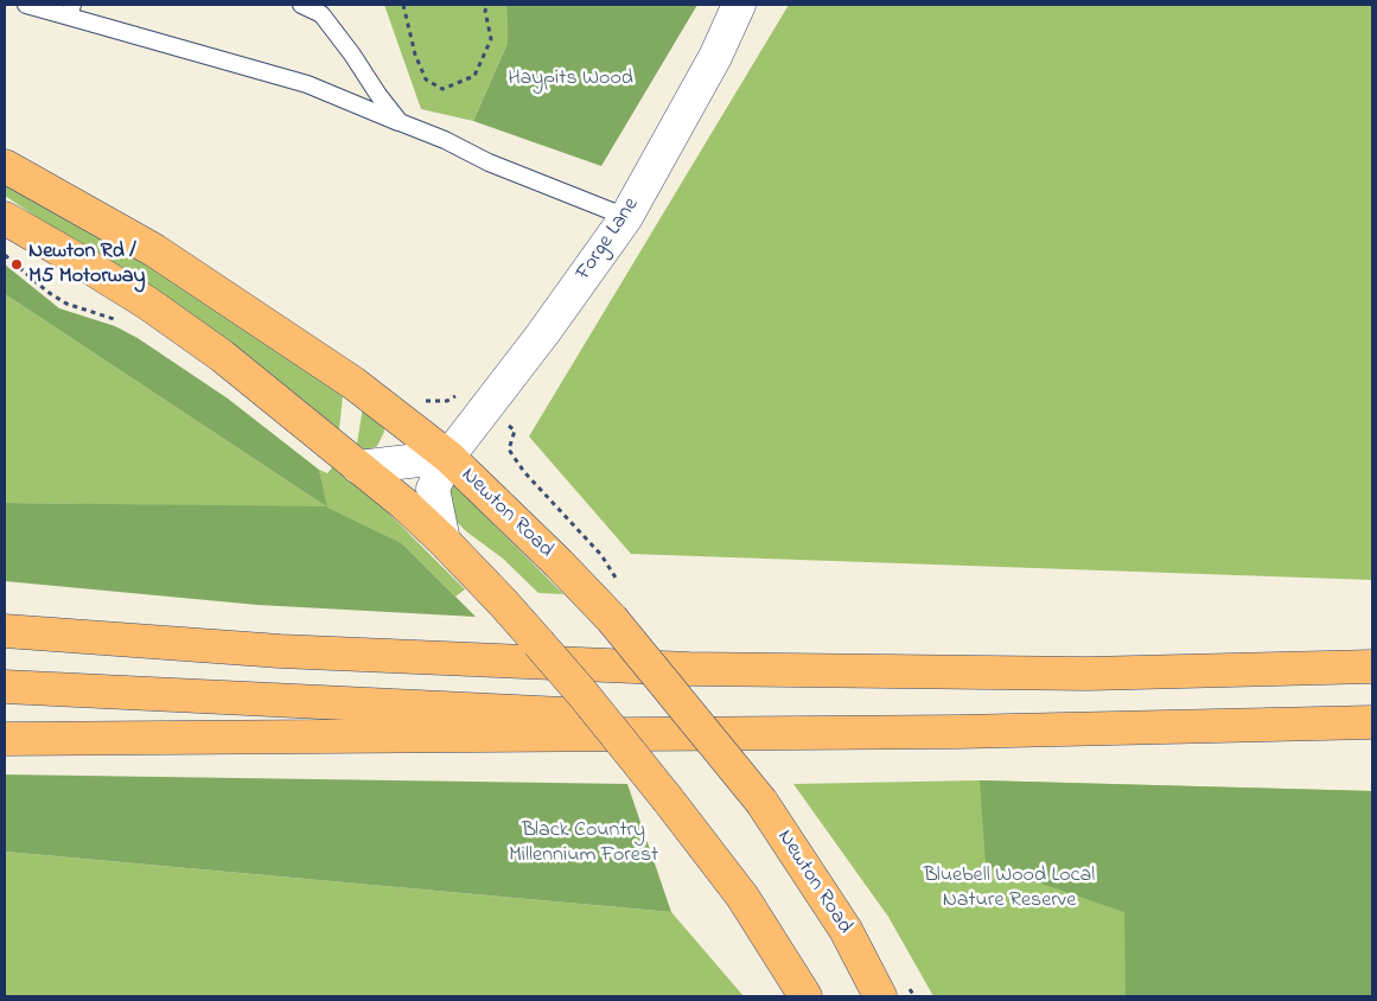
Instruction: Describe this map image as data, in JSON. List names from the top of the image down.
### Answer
{
  "streets": {
    "highway": ["Newton Road"],
    "street": ["Forge Lane"]
  },
  "crossings": [
    ["Forge Lane", "Newton Road"]
  ],
  "parks": ["Haypits Wood", "Black Country Millennium Forest", "Bluebell Wood Local Nature Reserve"],
  "places": ["Newton Rd / M5 Motorway"]
}
